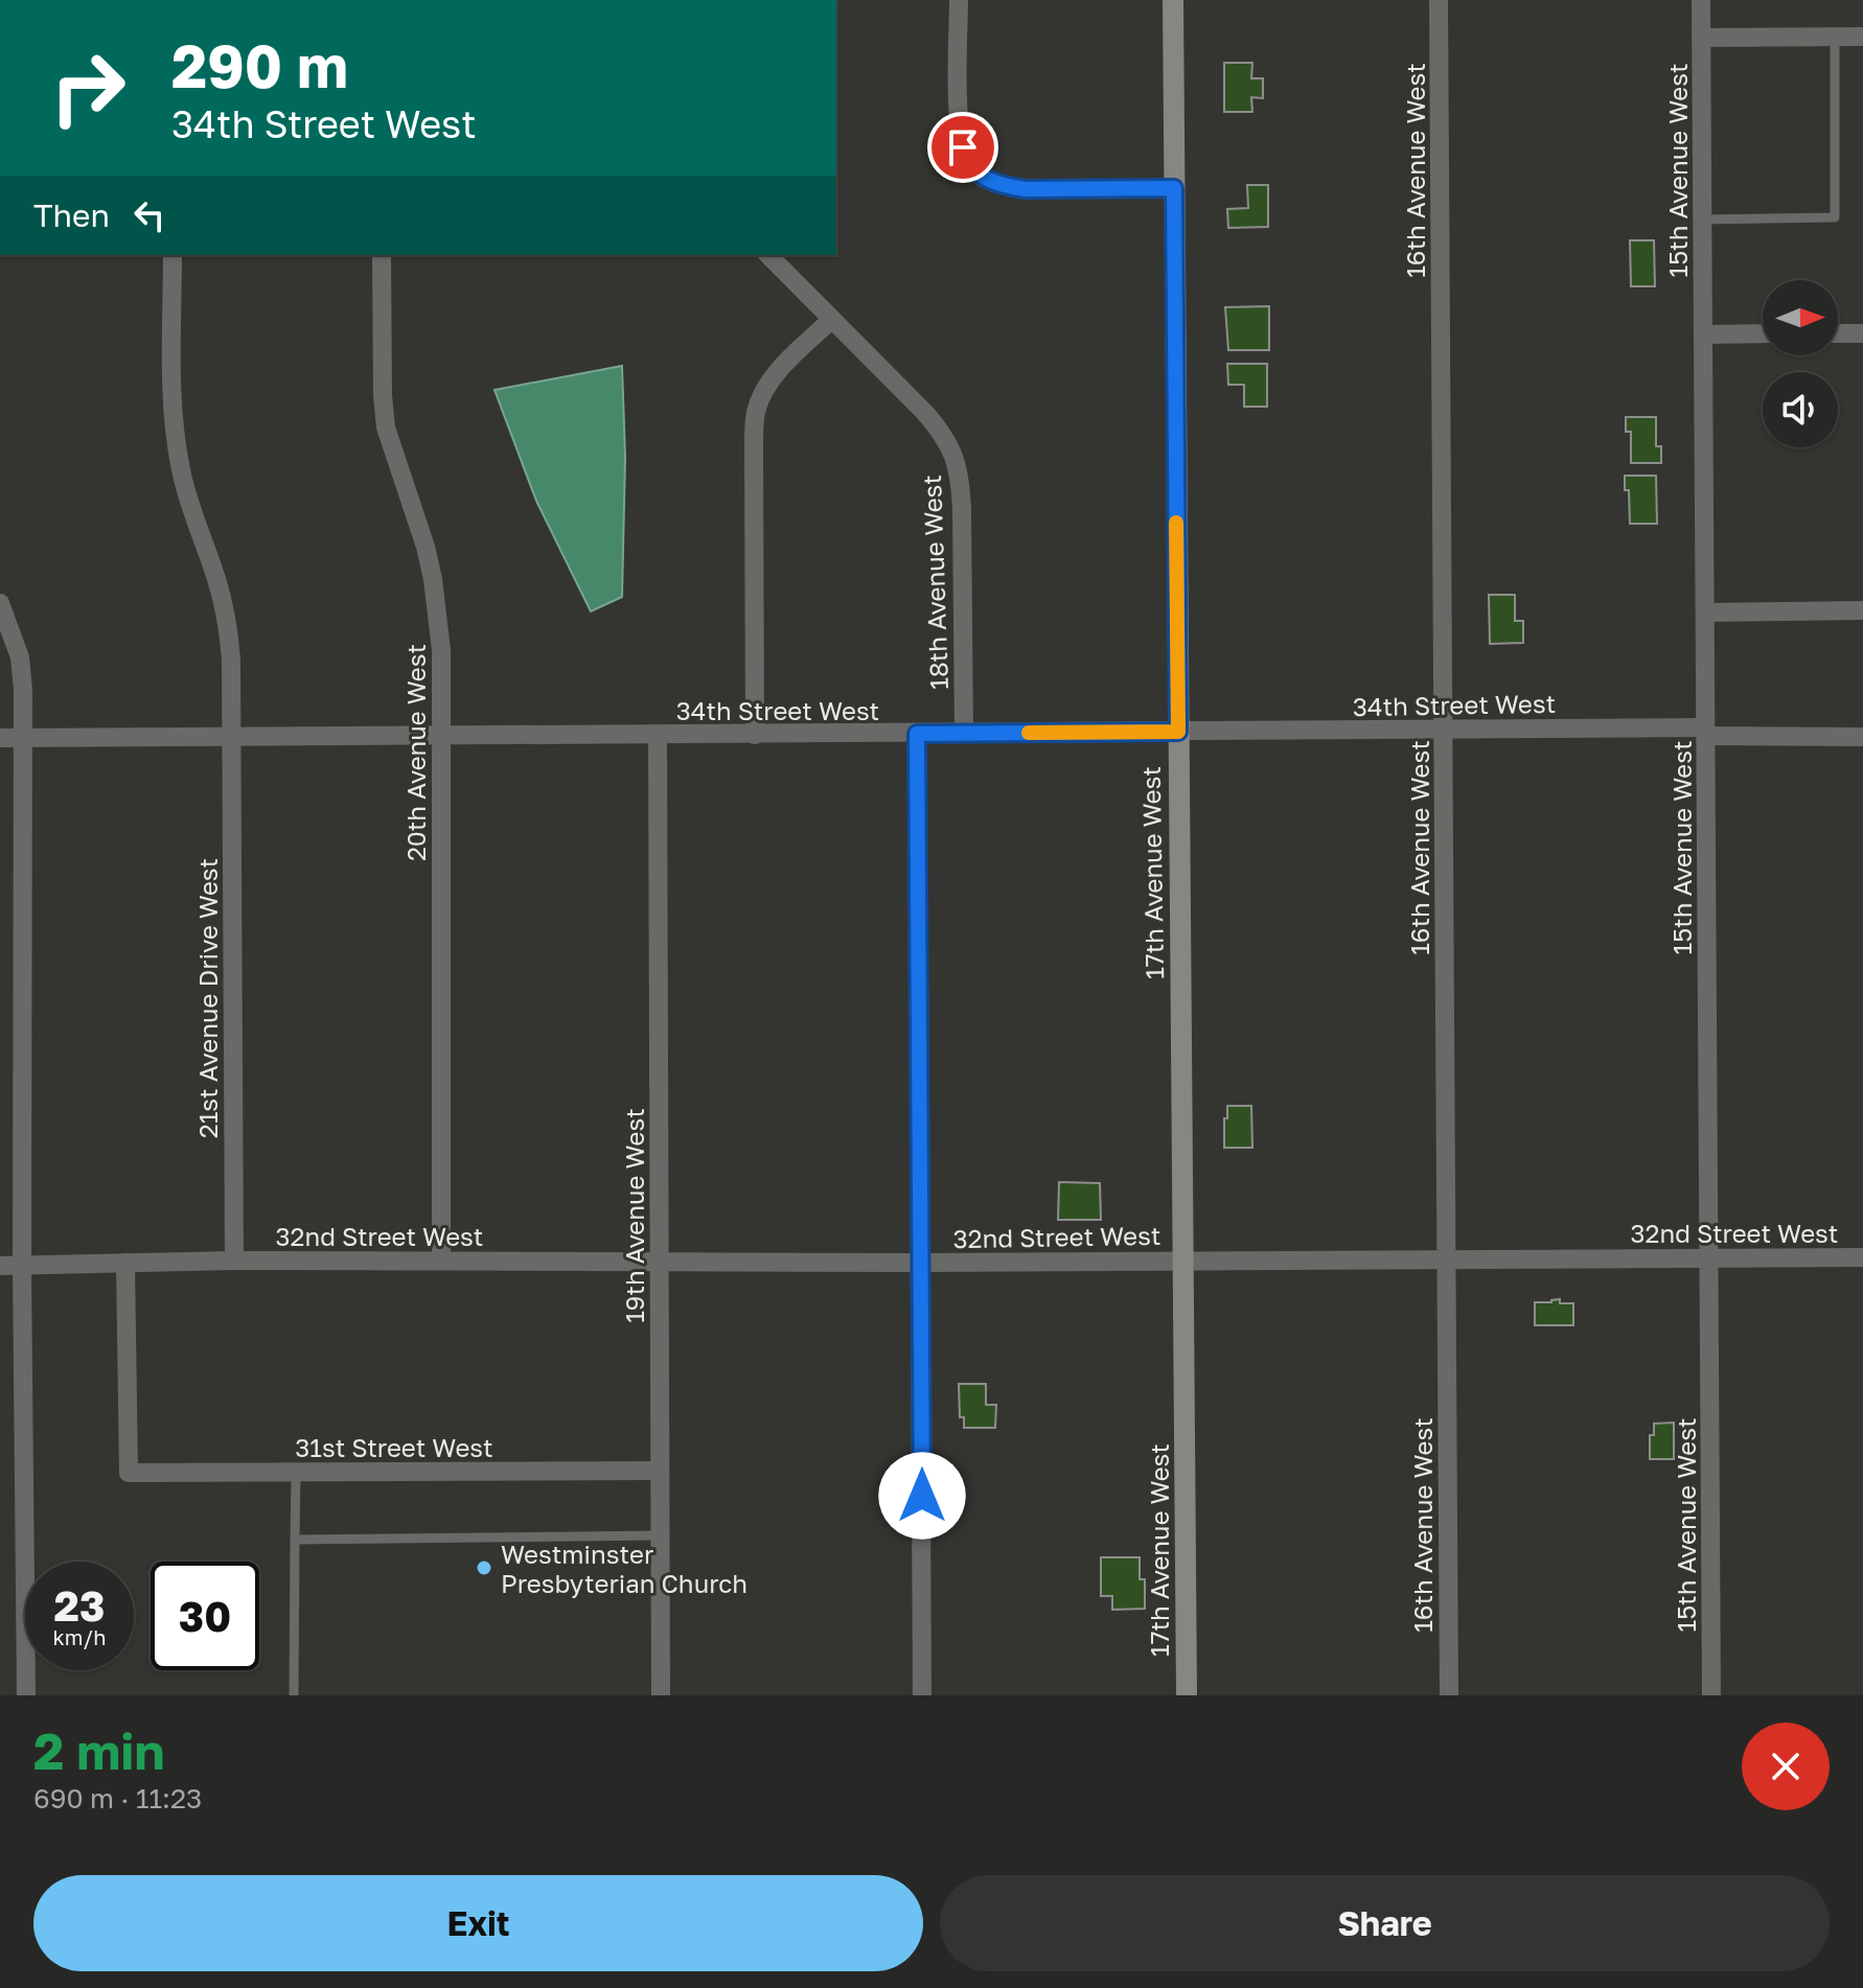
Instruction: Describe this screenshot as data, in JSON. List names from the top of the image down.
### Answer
{
  "streets": {
    "street": [
      "16th Avenue West",
      "15th Avenue West",
      "18th Avenue West",
      "34th Street West",
      "20th Avenue West",
      "17th Avenue West",
      "21st Avenue Drive West",
      "19th Avenue West",
      "32nd Street West",
      "31st Street West"
    ]
  },
  "crossings": [
    ["16th Avenue West", "34th Street West"],
    ["16th Avenue West", "32nd Street West"],
    ["15th Avenue West", "34th Street West"],
    ["15th Avenue West", "32nd Street West"],
    ["18th Avenue West", "34th Street West"],
    ["34th Street West", "20th Avenue West"],
    ["34th Street West", "17th Avenue West"],
    ["34th Street West", "21st Avenue Drive West"],
    ["34th Street West", "19th Avenue West"],
    ["20th Avenue West", "32nd Street West"],
    ["17th Avenue West", "32nd Street West"],
    ["21st Avenue Drive West", "32nd Street West"],
    ["19th Avenue West", "32nd Street West"],
    ["19th Avenue West", "31st Street West"],
    ["32nd Street West", "31st Street West"]
  ],
  "places": ["Westminster Presbyterian Church"],
  "north": "right",
  "page": {
    "turn": ["290 m", "34th Street West"],
    "then": "Then",
    "speed": "23 km/h",
    "limit": "30",
    "heading": ["2 min", "690 m · 11:23"],
    "buttons": ["Exit", "Share"]
  }
}
